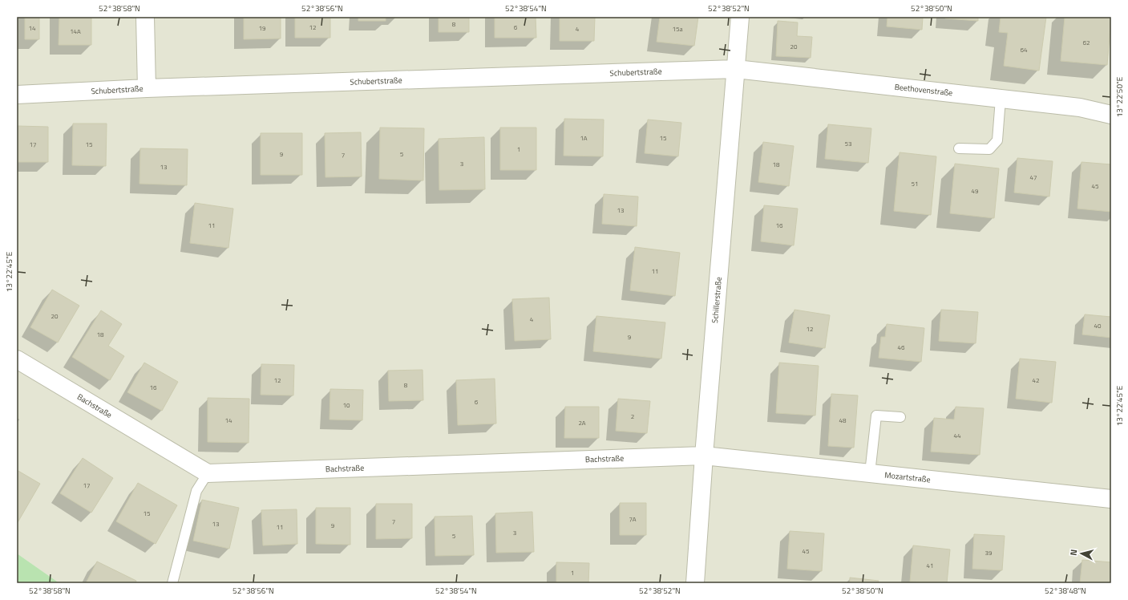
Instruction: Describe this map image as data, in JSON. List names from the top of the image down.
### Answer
{
  "streets": {
    "street": [
      "Schubertstraße",
      "Beethovenstraße",
      "Schillerstraße",
      "Bachstraße",
      "Mozartstraße"
    ]
  },
  "crossings": [
    ["Schubertstraße", "Beethovenstraße"],
    ["Schubertstraße", "Schillerstraße"],
    ["Beethovenstraße", "Schillerstraße"],
    ["Schillerstraße", "Bachstraße"],
    ["Schillerstraße", "Mozartstraße"],
    ["Bachstraße", "Mozartstraße"]
  ],
  "house_numbers": [
    "8",
    "12",
    "6",
    "14",
    "19",
    "4",
    "15a",
    "14A",
    "62",
    "20",
    "64",
    "1A",
    "15",
    "53",
    "17",
    "15",
    "1",
    "9",
    "5",
    "7",
    "3",
    "18",
    "13",
    "47",
    "51",
    "45",
    "49",
    "13",
    "11",
    "16",
    "11",
    "20",
    "4",
    "40",
    "12",
    "18",
    "9",
    "46",
    "12",
    "42",
    "8",
    "16",
    "6",
    "10",
    "2",
    "14",
    "48",
    "2A",
    "44",
    "17",
    "15",
    "7A",
    "7",
    "13",
    "9",
    "11",
    "3",
    "5",
    "45",
    "39",
    "41",
    "1"
  ],
  "north": "left",
  "coordinates": [
    "52°38'58\"N",
    "52°38'56\"N",
    "52°38'54\"N",
    "52°38'52\"N",
    "52°38'50\"N",
    "13°22'50\"E",
    "13°22'45\"E",
    "52°38'48\"N"
  ]
}
